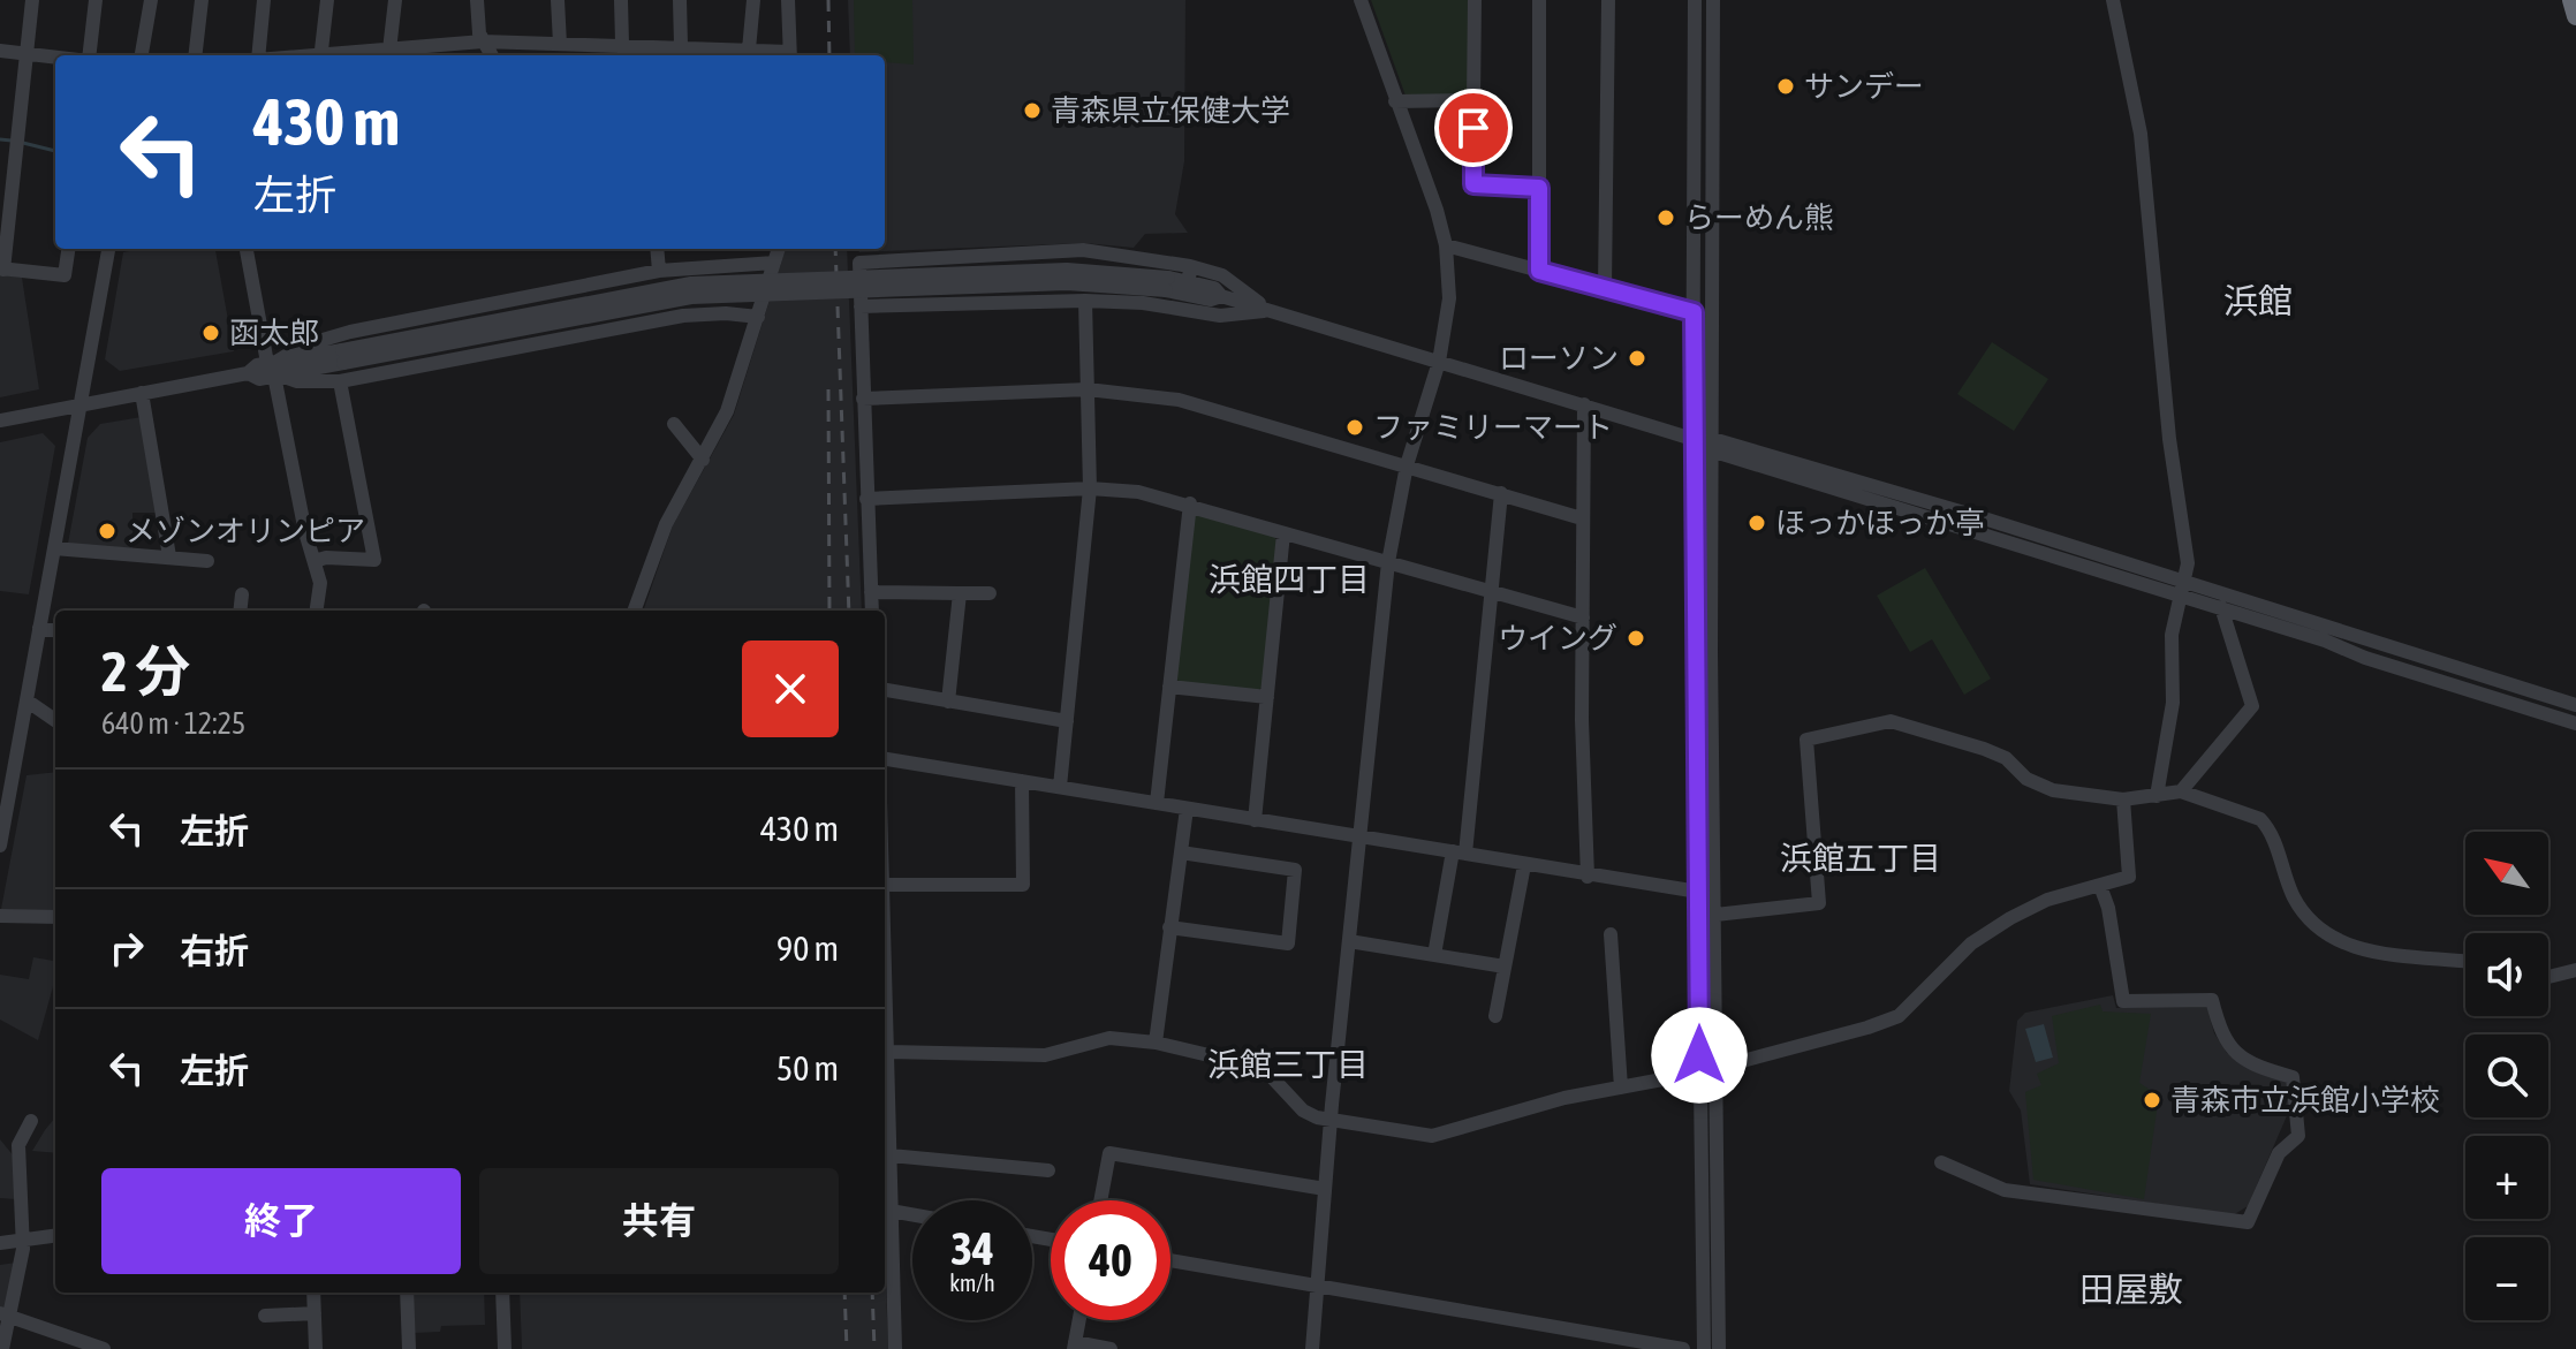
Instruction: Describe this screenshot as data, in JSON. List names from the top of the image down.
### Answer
{
  "districts": [
    "浜館",
    "浜館四丁目",
    "浜館五丁目",
    "浜館三丁目",
    "田屋敷"
  ],
  "places": [
    "サンデー",
    "青森県立保健大学",
    "らーめん熊",
    "函太郎",
    "ローソン",
    "ファミリーマート",
    "ほっかほっか亭",
    "メゾンオリンピア",
    "ウイング",
    "青森市立浜館小学校"
  ],
  "north": "top left",
  "page": {
    "turn": ["430 m", "左折"],
    "heading": ["2 分", "640 m · 12:25"],
    "list": [
      {
        "name": "左折",
        "value": "430 m"
      },
      {
        "name": "右折",
        "value": "90 m"
      },
      {
        "name": "左折",
        "value": "50 m"
      }
    ],
    "map_buttons": ["+", "−"],
    "buttons": ["終了", "共有"],
    "speed": "34 km/h",
    "limit": "40"
  }
}
